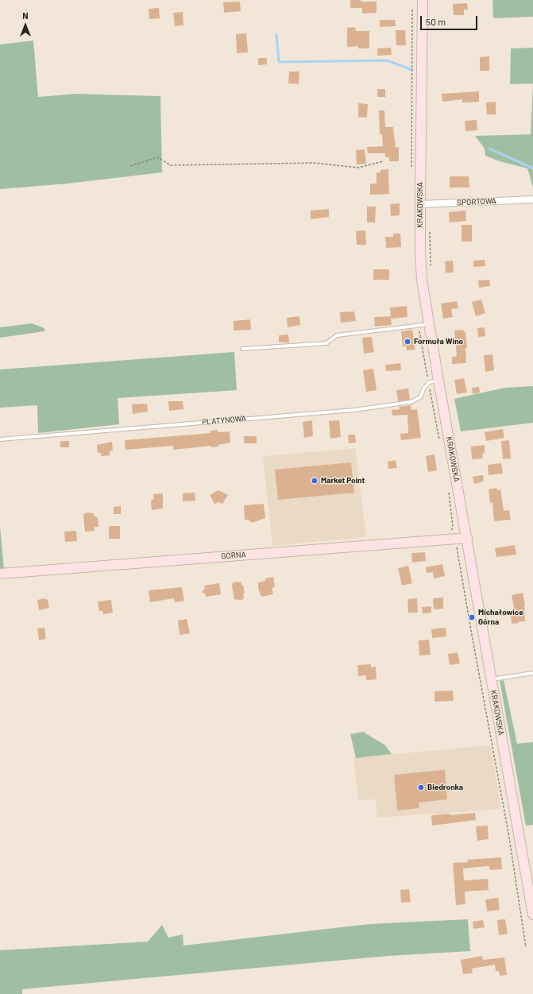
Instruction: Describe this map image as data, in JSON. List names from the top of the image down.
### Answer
{
  "streets": {
    "main road": ["KRAKOWSKA", "GÓRNA"],
    "street": ["SPORTOWA"],
    "lane": ["PLATYNOWA"]
  },
  "crossings": [
    ["SPORTOWA", "KRAKOWSKA"],
    ["KRAKOWSKA", "PLATYNOWA"],
    ["KRAKOWSKA", "GÓRNA"]
  ],
  "places": [
    "Formuła Wino",
    "Market Point",
    "Michałowice Górna",
    "Biedronka"
  ],
  "scale_bar": "50 m",
  "north": "top"
}
